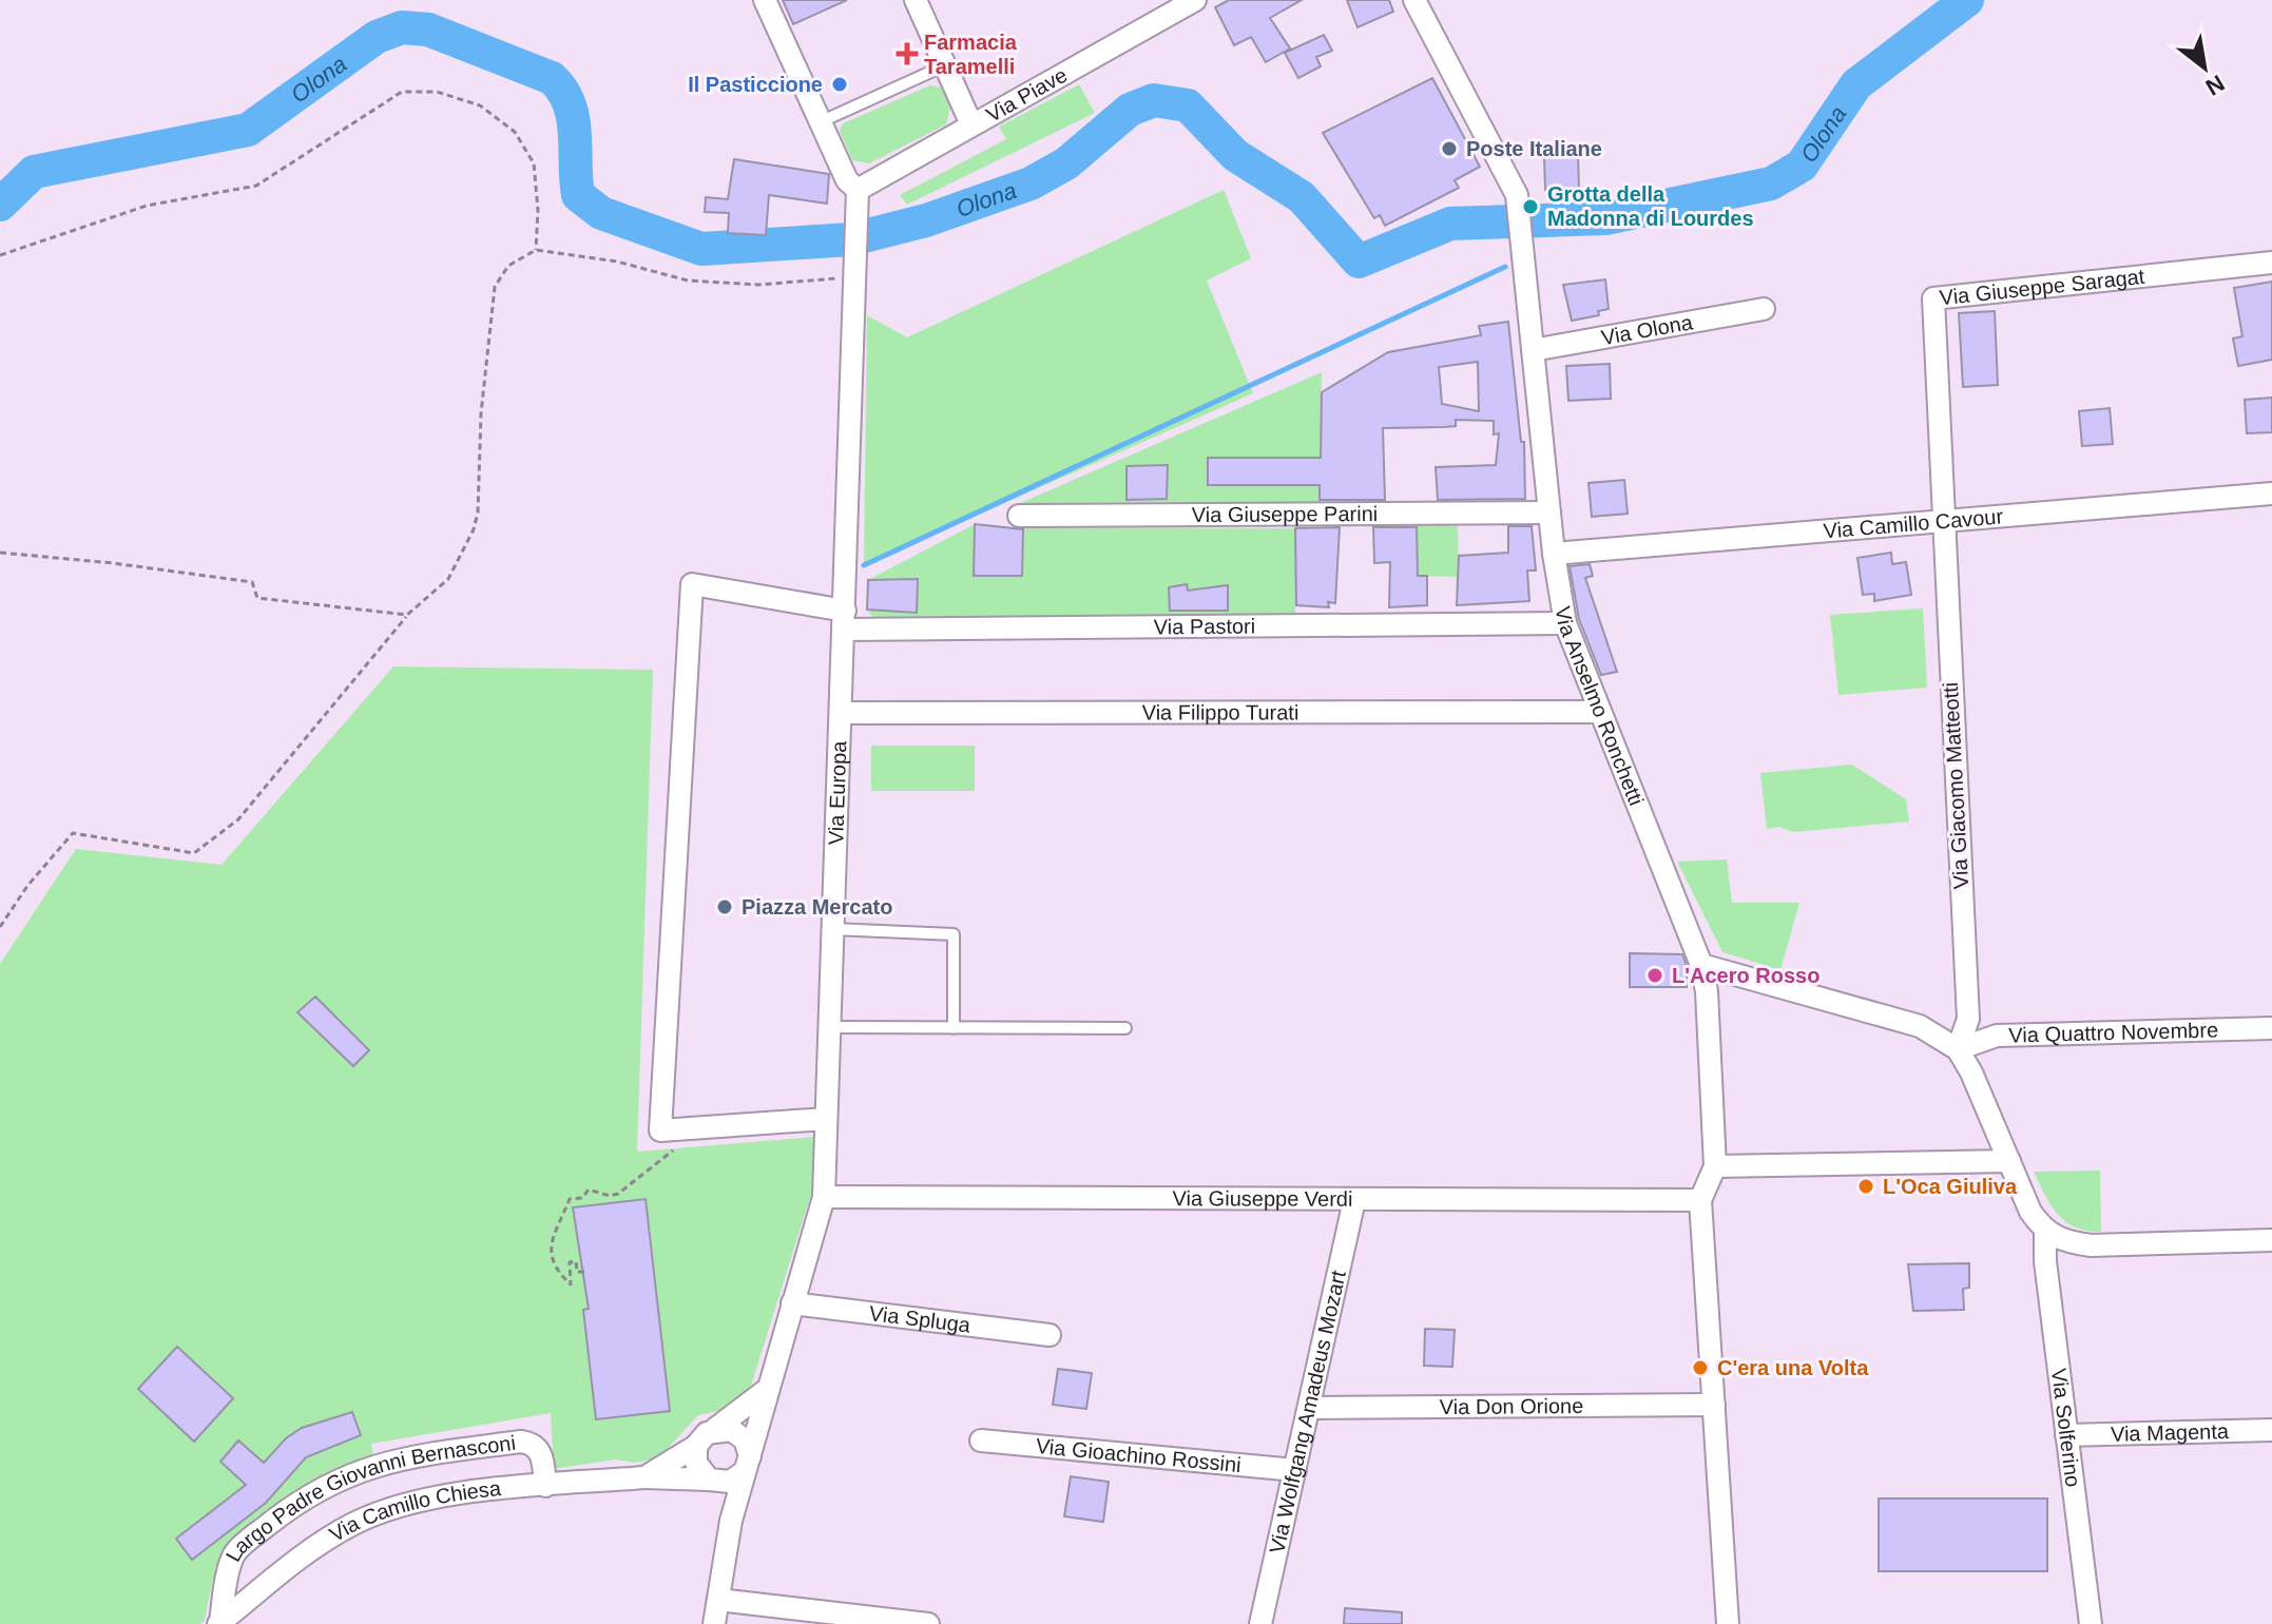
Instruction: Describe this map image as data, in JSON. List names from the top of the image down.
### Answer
{
  "streets": {
    "street": [
      "Via Piave",
      "Via Giuseppe Saragat",
      "Via Olona",
      "Via Giuseppe Parini",
      "Via Camillo Cavour",
      "Via Pastori",
      "Via Anselmo Ronchetti",
      "Via Filippo Turati",
      "Via Giacomo Matteotti",
      "Via Europa",
      "Via Quattro Novembre",
      "Via Giuseppe Verdi",
      "Via Spluga",
      "Via Don Orione",
      "Via Wolfgang Amadeus Mozart",
      "Via Solferino",
      "Via Magenta",
      "Via Gioachino Rossini",
      "Largo Padre Giovanni Bernasconi",
      "Via Camillo Chiesa"
    ]
  },
  "crossings": [
    ["Via Piave", "Via Europa"],
    ["Via Giuseppe Saragat", "Via Camillo Cavour"],
    ["Via Giuseppe Saragat", "Via Giacomo Matteotti"],
    ["Via Olona", "Via Anselmo Ronchetti"],
    ["Via Giuseppe Parini", "Via Anselmo Ronchetti"],
    ["Via Camillo Cavour", "Via Anselmo Ronchetti"],
    ["Via Camillo Cavour", "Via Giacomo Matteotti"],
    ["Via Pastori", "Via Anselmo Ronchetti"],
    ["Via Pastori", "Via Europa"],
    ["Via Anselmo Ronchetti", "Via Filippo Turati"],
    ["Via Anselmo Ronchetti", "Via Giuseppe Verdi"],
    ["Via Filippo Turati", "Via Europa"],
    ["Via Giacomo Matteotti", "Via Quattro Novembre"],
    ["Via Europa", "Via Giuseppe Verdi"],
    ["Via Europa", "Via Spluga"],
    ["Via Europa", "Via Camillo Chiesa"],
    ["Via Giuseppe Verdi", "Via Wolfgang Amadeus Mozart"],
    ["Via Don Orione", "Via Wolfgang Amadeus Mozart"],
    ["Via Wolfgang Amadeus Mozart", "Via Gioachino Rossini"],
    ["Via Solferino", "Via Magenta"],
    ["Largo Padre Giovanni Bernasconi", "Via Camillo Chiesa"]
  ],
  "water": ["Olona"],
  "places": {
    "health": ["Farmacia Taramelli"],
    "other": [
      "Il Pasticcione",
      "Poste Italiane",
      "Grotta della Madonna di Lourdes",
      "Piazza Mercato",
      "L'Acero Rosso",
      "L'Oca Giuliva",
      "C'era una Volta"
    ]
  },
  "north": "bottom right"
}
